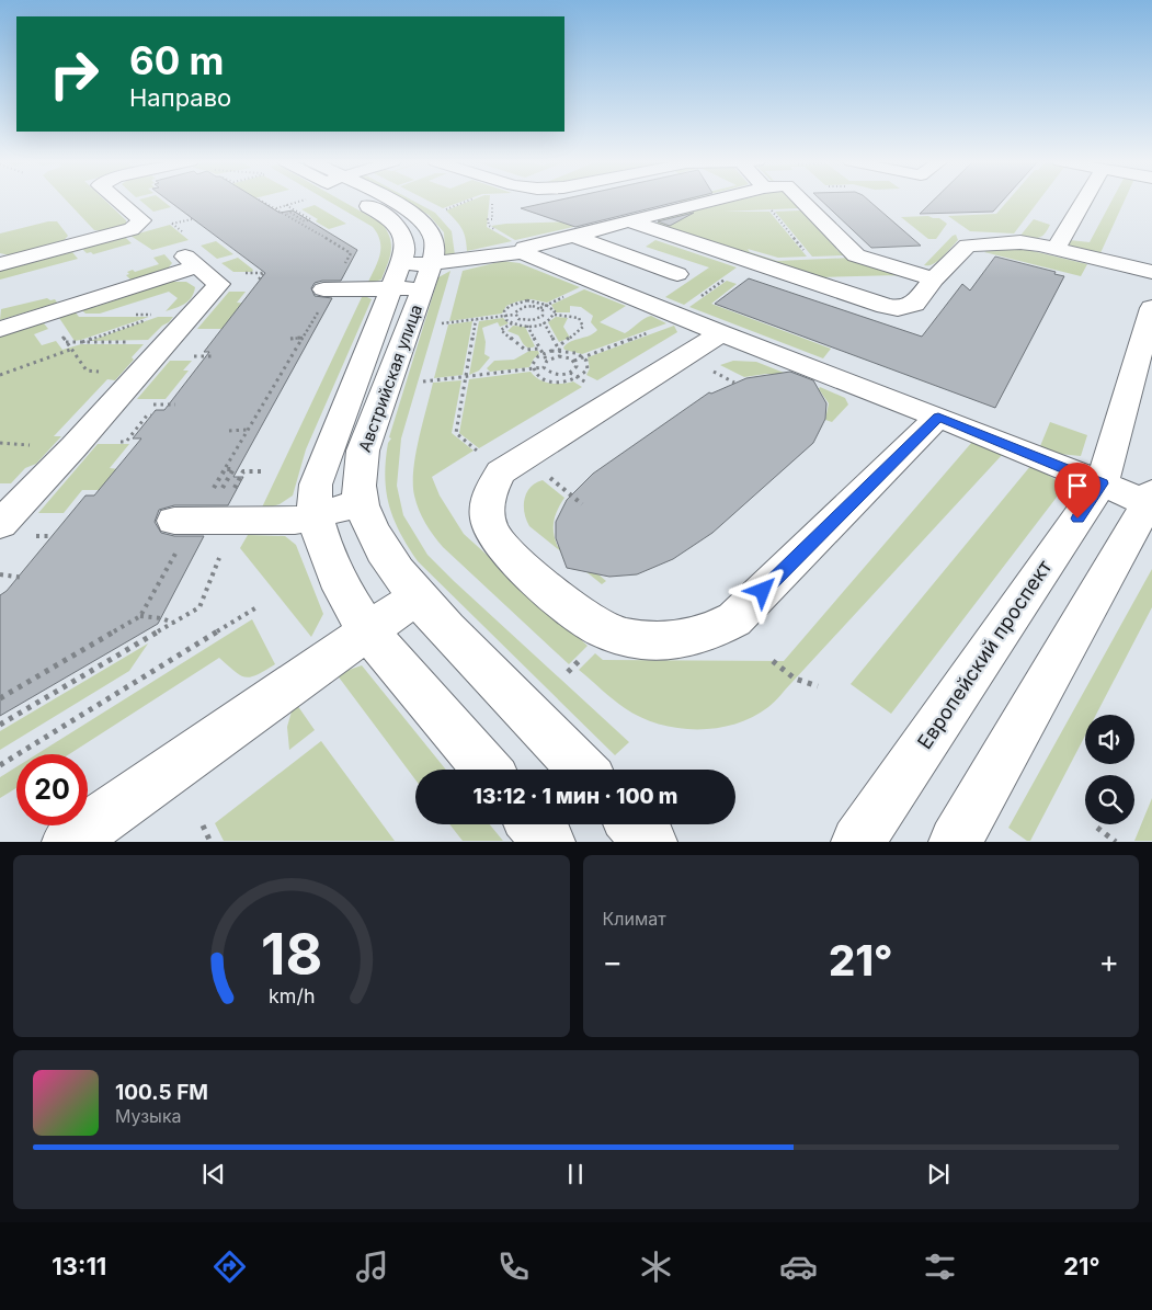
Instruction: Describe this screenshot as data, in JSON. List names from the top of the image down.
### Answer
{
  "streets": {
    "street": ["Австрийская улица", "Европейский проспект"]
  },
  "page": {
    "turn": ["60 m", "Направо"],
    "limit": "20",
    "trip": "13:12 · 1 мин · 100 m",
    "tile": "Климат",
    "heat": ["−", "21°", "+"],
    "song": ["100.5 FM", "Музыка"],
    "tabs": ["13:11", "21°"],
    "gauge": ["18", "km/h"]
  }
}
